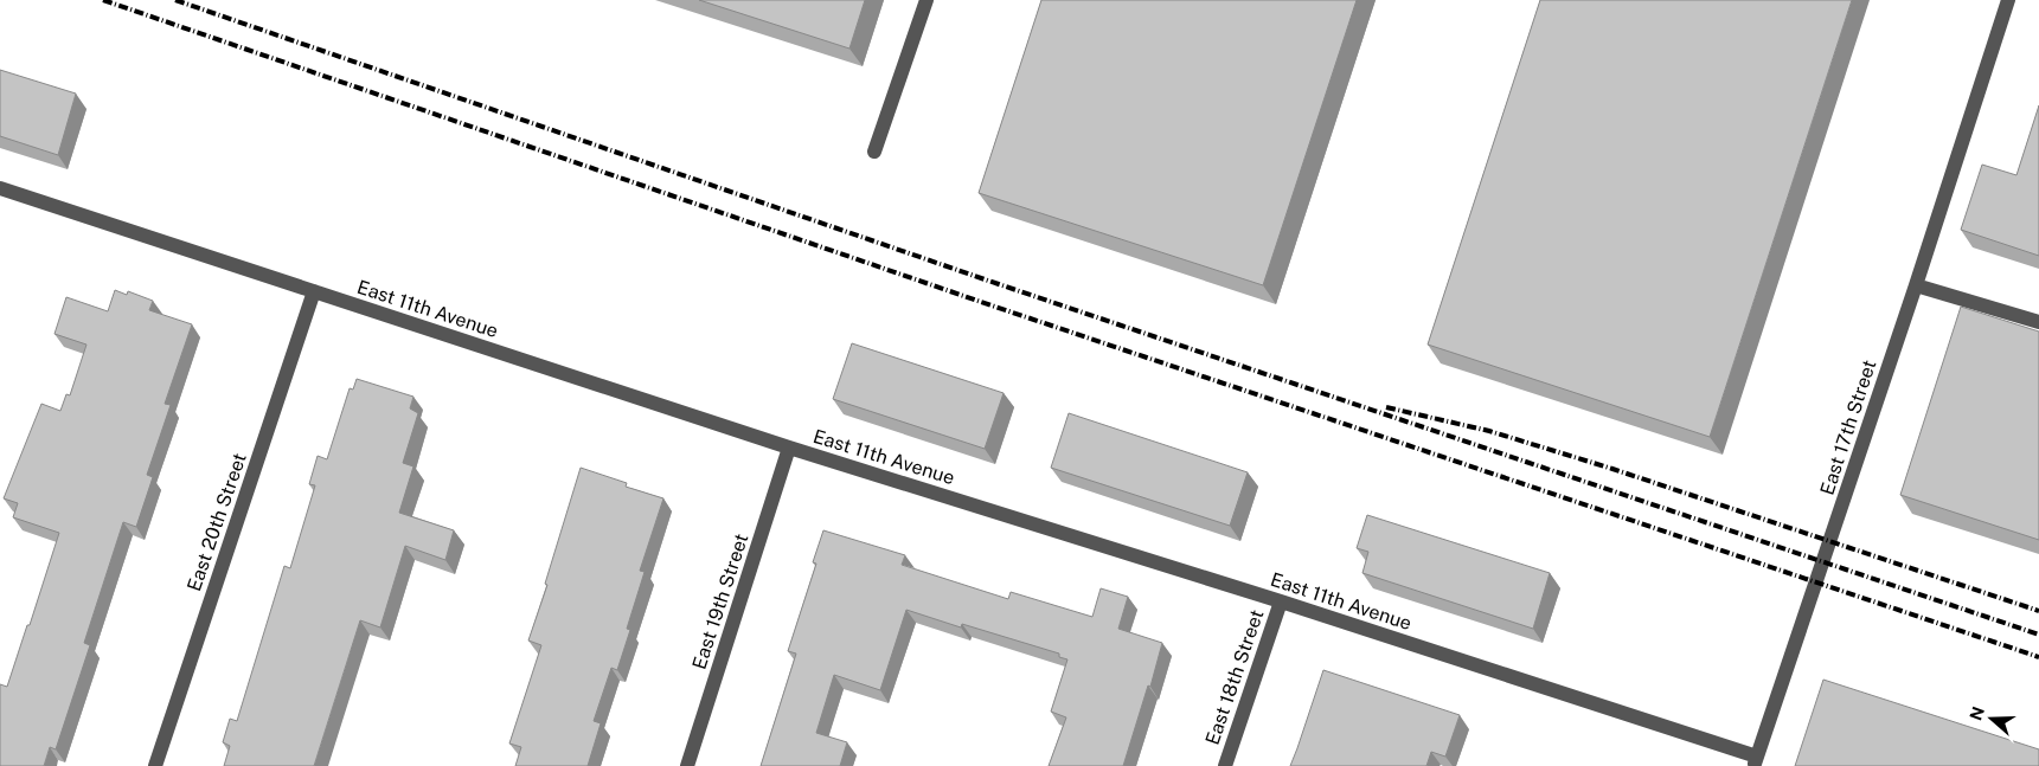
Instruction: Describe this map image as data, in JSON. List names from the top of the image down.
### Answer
{
  "streets": {
    "street": [
      "East 11th Avenue",
      "East 17th Street",
      "East 20th Street",
      "East 19th Street",
      "East 18th Street"
    ]
  },
  "crossings": [
    ["East 11th Avenue", "East 17th Street"],
    ["East 11th Avenue", "East 20th Street"],
    ["East 11th Avenue", "East 19th Street"],
    ["East 11th Avenue", "East 18th Street"]
  ],
  "north": "left"
}
